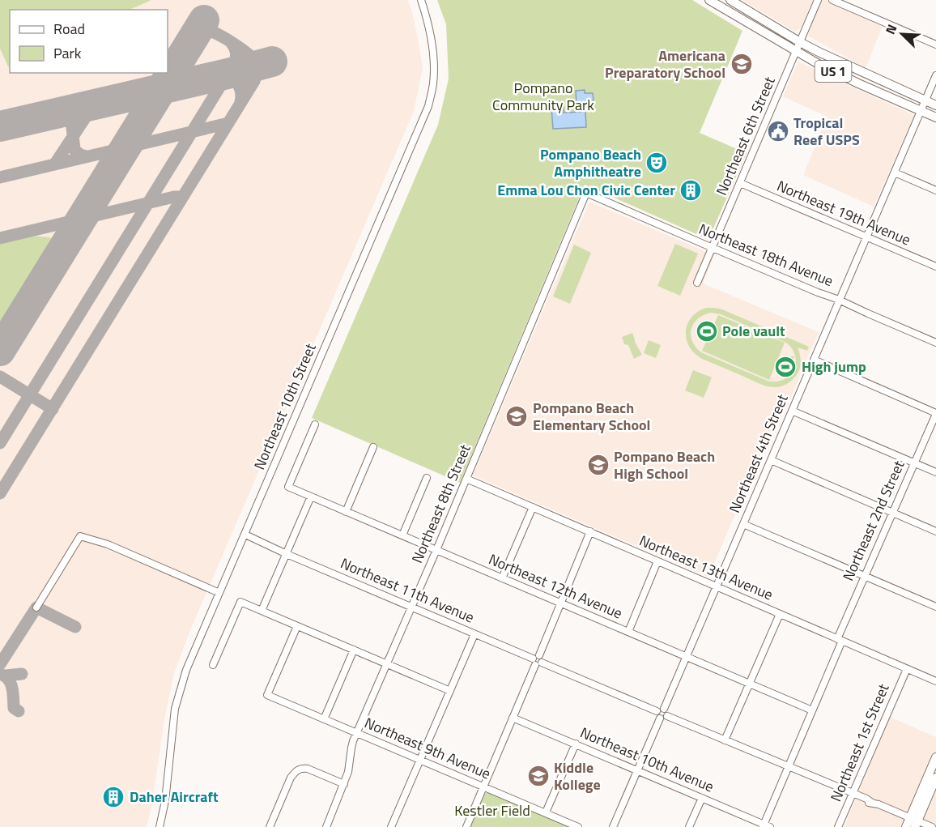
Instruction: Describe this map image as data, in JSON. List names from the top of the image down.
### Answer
{
  "streets": {
    "main road": ["US 1"],
    "street": [
      "Northeast 6th Street",
      "Northeast 19th Avenue",
      "Northeast 18th Avenue",
      "Northeast 10th Street",
      "Northeast 4th Street",
      "Northeast 8th Street",
      "Northeast 2nd Street",
      "Northeast 13th Avenue",
      "Northeast 12th Avenue",
      "Northeast 11th Avenue",
      "Northeast 1st Street",
      "Northeast 9th Avenue",
      "Northeast 10th Avenue"
    ]
  },
  "crossings": [
    ["US 1", "Northeast 6th Street"],
    ["US 1", "Northeast 4th Street"],
    ["Northeast 6th Street", "Northeast 19th Avenue"],
    ["Northeast 6th Street", "Northeast 18th Avenue"],
    ["Northeast 19th Avenue", "Northeast 4th Street"],
    ["Northeast 18th Avenue", "Northeast 4th Street"],
    ["Northeast 18th Avenue", "Northeast 8th Street"],
    ["Northeast 10th Street", "Northeast 11th Avenue"],
    ["Northeast 4th Street", "Northeast 13th Avenue"],
    ["Northeast 4th Street", "Northeast 12th Avenue"],
    ["Northeast 4th Street", "Northeast 11th Avenue"],
    ["Northeast 4th Street", "Northeast 10th Avenue"],
    ["Northeast 8th Street", "Northeast 13th Avenue"],
    ["Northeast 8th Street", "Northeast 12th Avenue"],
    ["Northeast 8th Street", "Northeast 11th Avenue"],
    ["Northeast 8th Street", "Northeast 9th Avenue"],
    ["Northeast 2nd Street", "Northeast 13th Avenue"],
    ["Northeast 2nd Street", "Northeast 12th Avenue"],
    ["Northeast 2nd Street", "Northeast 11th Avenue"],
    ["Northeast 2nd Street", "Northeast 10th Avenue"],
    ["Northeast 13th Avenue", "Northeast 1st Street"],
    ["Northeast 11th Avenue", "Northeast 1st Street"]
  ],
  "parks": ["Pompano Community Park", "Kestler Field"],
  "places": {
    "school or university": [
      "Americana Preparatory School",
      "Pompano Beach Elementary School",
      "Pompano Beach High School",
      "Kiddle Kollege"
    ],
    "public building": ["Tropical Reef USPS"],
    "theatre": ["Pompano Beach Amphitheatre"],
    "building": ["Emma Lou Chon Civic Center", "Daher Aircraft"],
    "sports": ["Pole vault", "High jump"]
  },
  "legend": ["Road", "Park"],
  "north": "top left"
}
